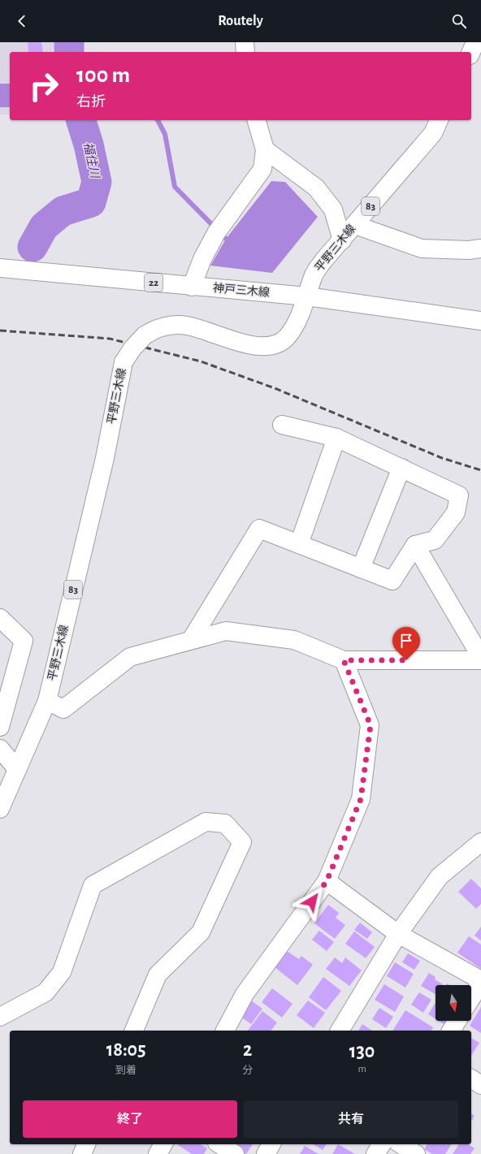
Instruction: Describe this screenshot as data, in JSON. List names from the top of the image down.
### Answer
{
  "streets": {
    "street": [
      "83",
      "平野三木線",
      "22",
      "神戸三木線"
    ]
  },
  "crossings": [
    ["平野三木線", "神戸三木線"]
  ],
  "water": ["福住川"],
  "north": "bottom",
  "page": {
    "header": "Routely",
    "turn": ["100 m", "右折"],
    "eta": [
      "18:05",
      "到着",
      "2",
      "分",
      "130",
      "m"
    ],
    "buttons": ["終了", "共有"]
  }
}
